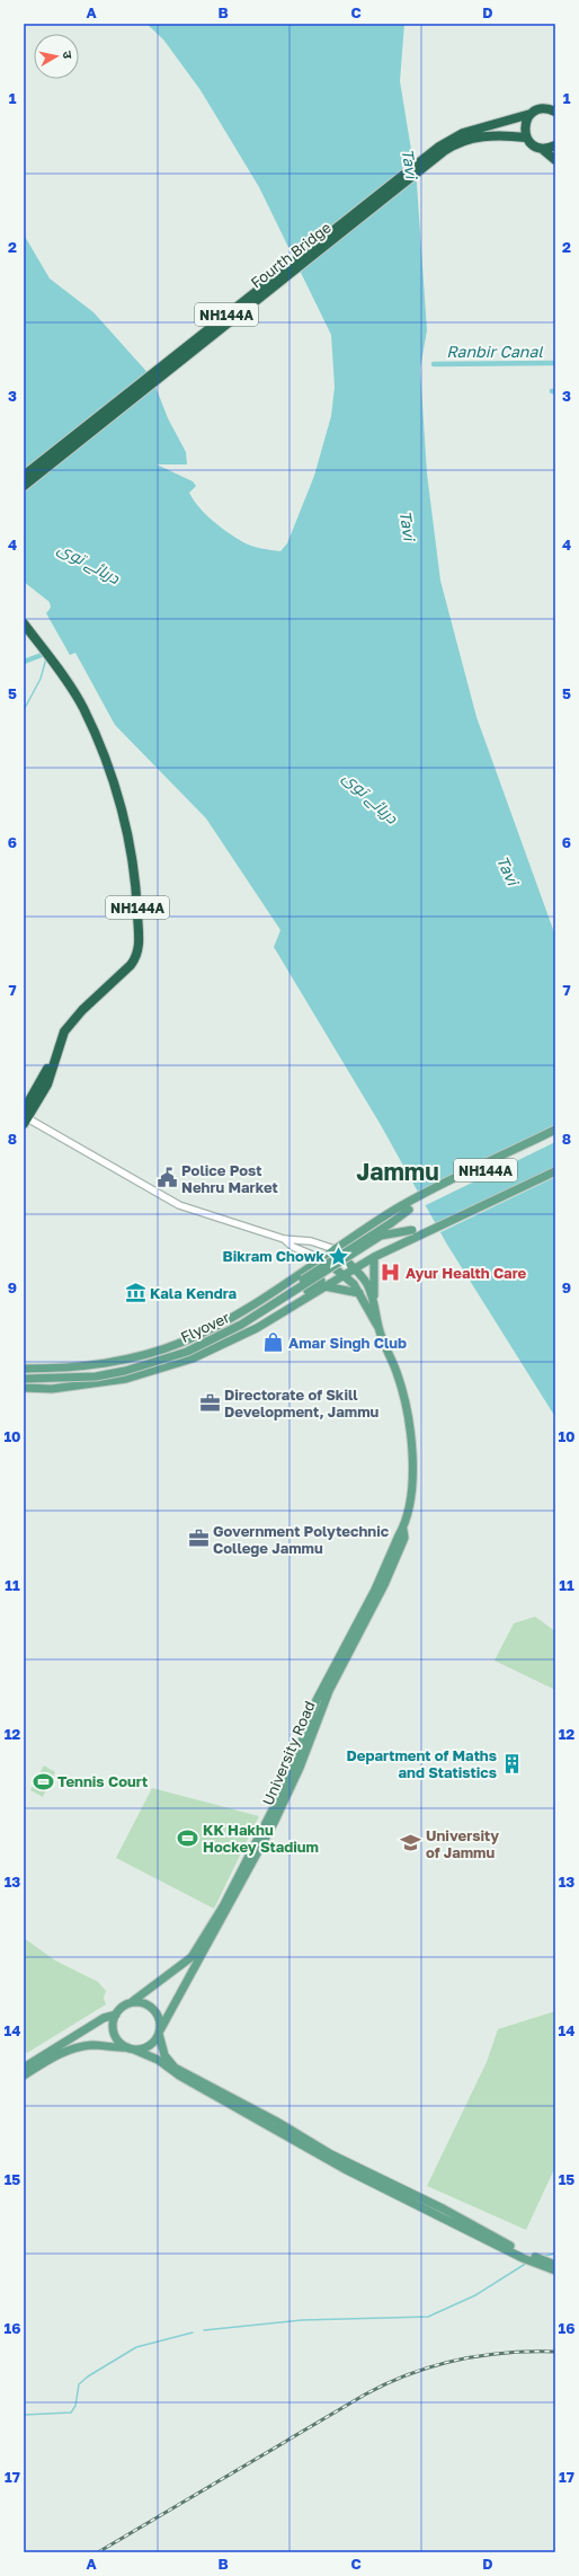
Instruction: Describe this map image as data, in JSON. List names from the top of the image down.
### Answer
{
  "streets": {
    "highway": ["Fourth Bridge", "NH144A"],
    "main road": ["Flyover", "University Road"]
  },
  "crossings": [
    ["Fourth Bridge", "NH144A"]
  ],
  "districts": ["Jammu"],
  "water": ["Tavi", "Ranbir Canal", "دریائے توی"],
  "places": {
    "public building": ["Police Post Nehru Market"],
    "place": ["Bikram Chowk"],
    "hospital": ["Ayur Health Care"],
    "museum": ["Kala Kendra"],
    "shop": ["Amar Singh Club"],
    "office": ["Directorate of Skill Development, Jammu", "Government Polytechnic College Jammu"],
    "building": ["Department of Maths and Statistics"],
    "sports": ["Tennis Court", "KK Hakhu Hockey Stadium"],
    "school or university": ["University of Jammu"]
  },
  "north": "right",
  "grid": {
    "columns": [
      "A",
      "B",
      "C",
      "D"
    ],
    "rows": [
      "1",
      "2",
      "3",
      "4",
      "5",
      "6",
      "7",
      "8",
      "9",
      "10",
      "11",
      "12",
      "13",
      "14",
      "15",
      "16",
      "17"
    ]
  }
}
